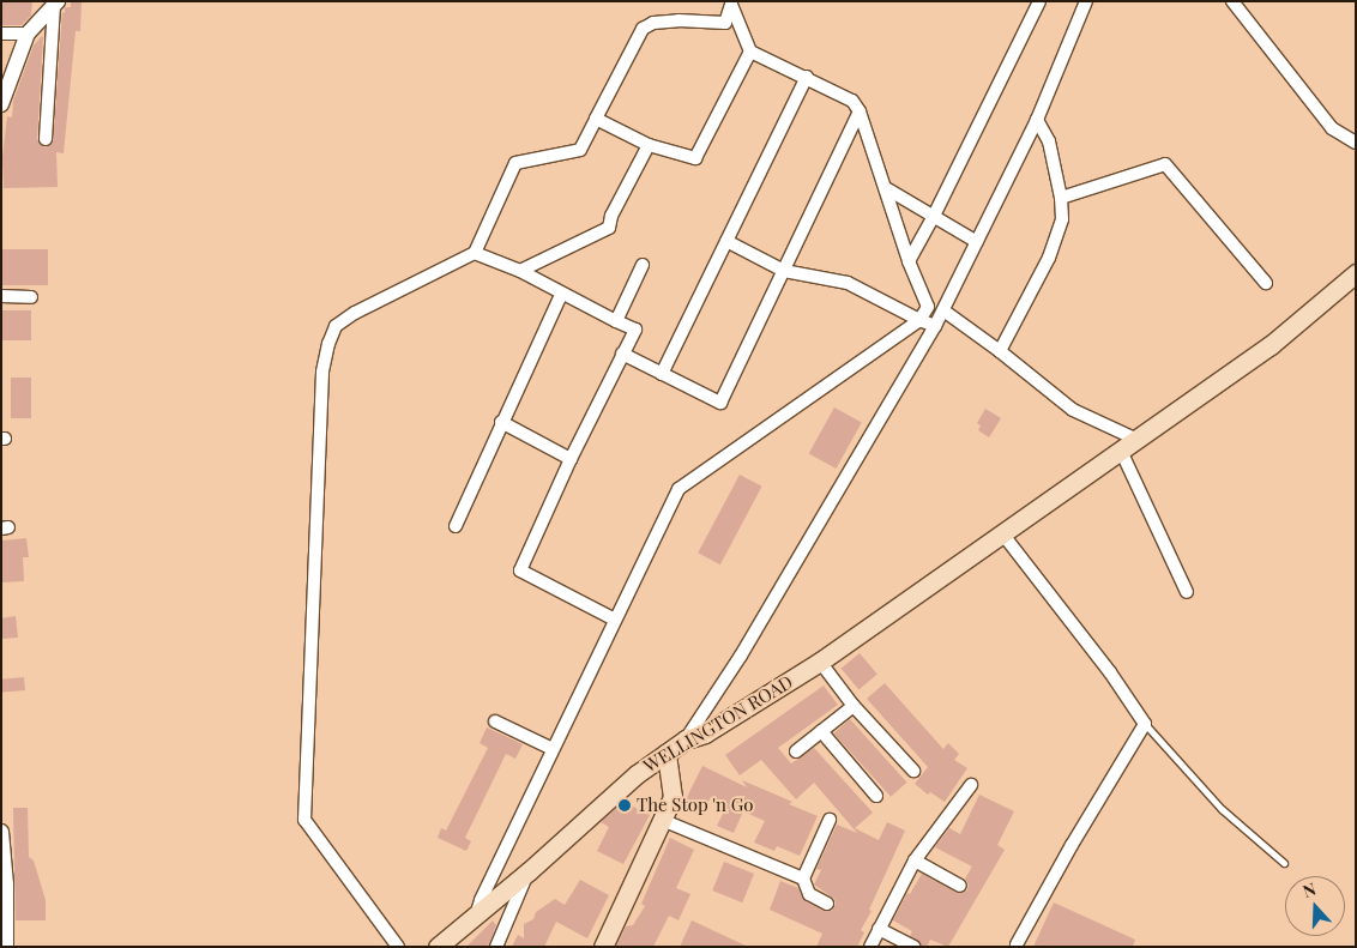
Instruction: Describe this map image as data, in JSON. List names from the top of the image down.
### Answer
{
  "streets": {
    "main road": ["WELLINGTON ROAD"]
  },
  "places": ["The Stop 'n Go"],
  "north": "top"
}
